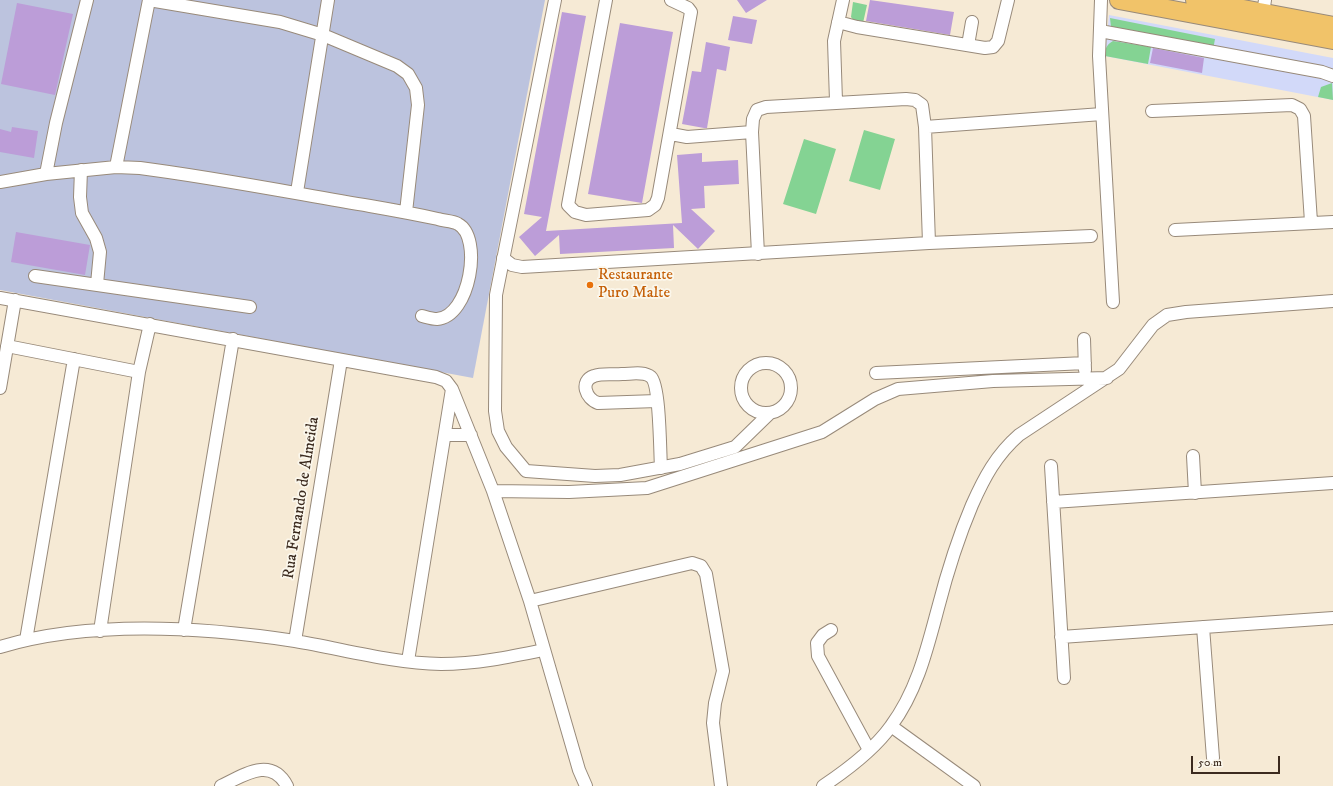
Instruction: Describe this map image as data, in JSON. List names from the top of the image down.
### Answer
{
  "streets": {
    "street": ["Rua Fernando de Almeida"]
  },
  "places": ["Restaurante Puro Malte"],
  "scale_bar": "50 m"
}
